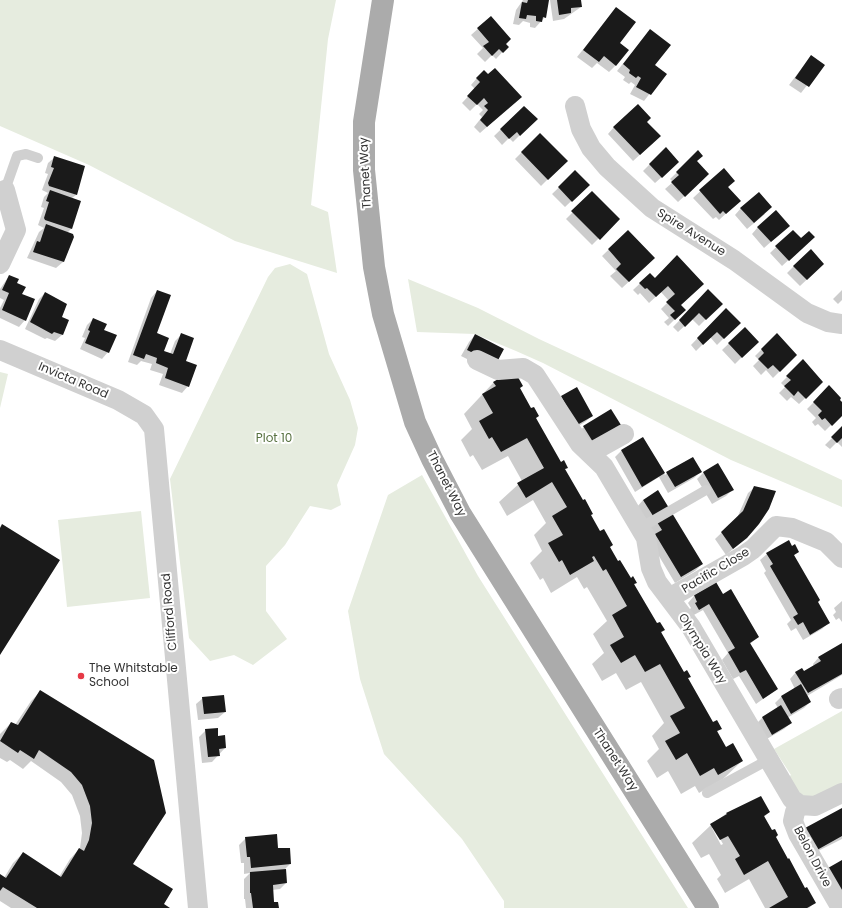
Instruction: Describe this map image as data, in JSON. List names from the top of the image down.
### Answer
{
  "streets": {
    "main road": ["Thanet Way"],
    "street": [
      "Spire Avenue",
      "Invicta Road",
      "Pacific Close",
      "Clifford Road",
      "Olympia Way",
      "Belon Drive"
    ]
  },
  "crossings": [
    ["Invicta Road", "Clifford Road"],
    ["Pacific Close", "Olympia Way"],
    ["Olympia Way", "Belon Drive"]
  ],
  "parks": ["Plot 10"],
  "places": ["The Whitstable School"]
}
